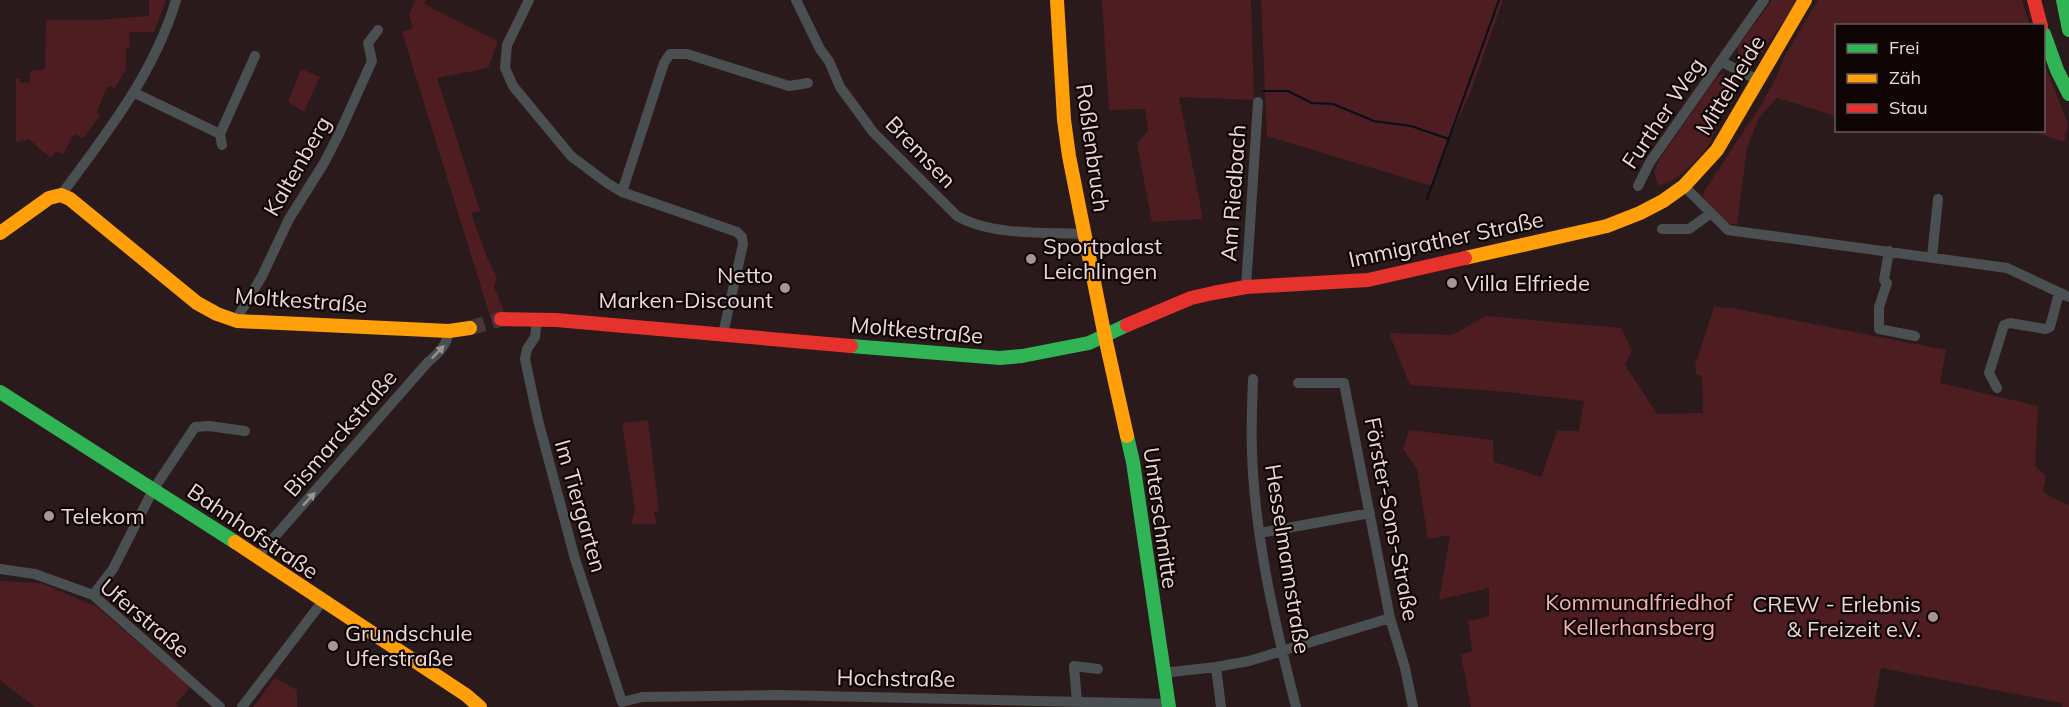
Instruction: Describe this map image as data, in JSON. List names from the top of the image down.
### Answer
{
  "streets": {
    "main road": [
      "Mittelheide",
      "Roßlenbruch",
      "Immigrather Straße",
      "Moltkestraße",
      "Unterschmitte",
      "Bahnhofstraße"
    ],
    "street": [
      "Further Weg",
      "Bremsen",
      "Kaltenberg",
      "Am Riedbach",
      "Bismarckstraße",
      "Im Tiergarten",
      "Förster-Sons-Straße",
      "Hesselmannstraße",
      "Uferstraße",
      "Hochstraße"
    ]
  },
  "crossings": [
    ["Mittelheide", "Further Weg"],
    ["Mittelheide", "Immigrather Straße"],
    ["Roßlenbruch", "Bremsen"],
    ["Roßlenbruch", "Immigrather Straße"],
    ["Roßlenbruch", "Moltkestraße"],
    ["Roßlenbruch", "Unterschmitte"],
    ["Kaltenberg", "Moltkestraße"],
    ["Am Riedbach", "Immigrather Straße"],
    ["Immigrather Straße", "Moltkestraße"],
    ["Immigrather Straße", "Unterschmitte"],
    ["Moltkestraße", "Bismarckstraße"],
    ["Moltkestraße", "Im Tiergarten"],
    ["Moltkestraße", "Unterschmitte"],
    ["Bismarckstraße", "Bahnhofstraße"],
    ["Im Tiergarten", "Hochstraße"],
    ["Unterschmitte", "Hochstraße"]
  ],
  "one_way": ["Bismarckstraße"],
  "parks": ["Kommunalfriedhof Kellerhansberg"],
  "places": [
    "Sportpalast Leichlingen",
    "Villa Elfriede",
    "Netto Marken-Discount",
    "Telekom",
    "CREW - Erlebnis & Freizeit e.V.",
    "Grundschule Uferstraße"
  ],
  "legend": ["Frei", "Zäh", "Stau"]
}
